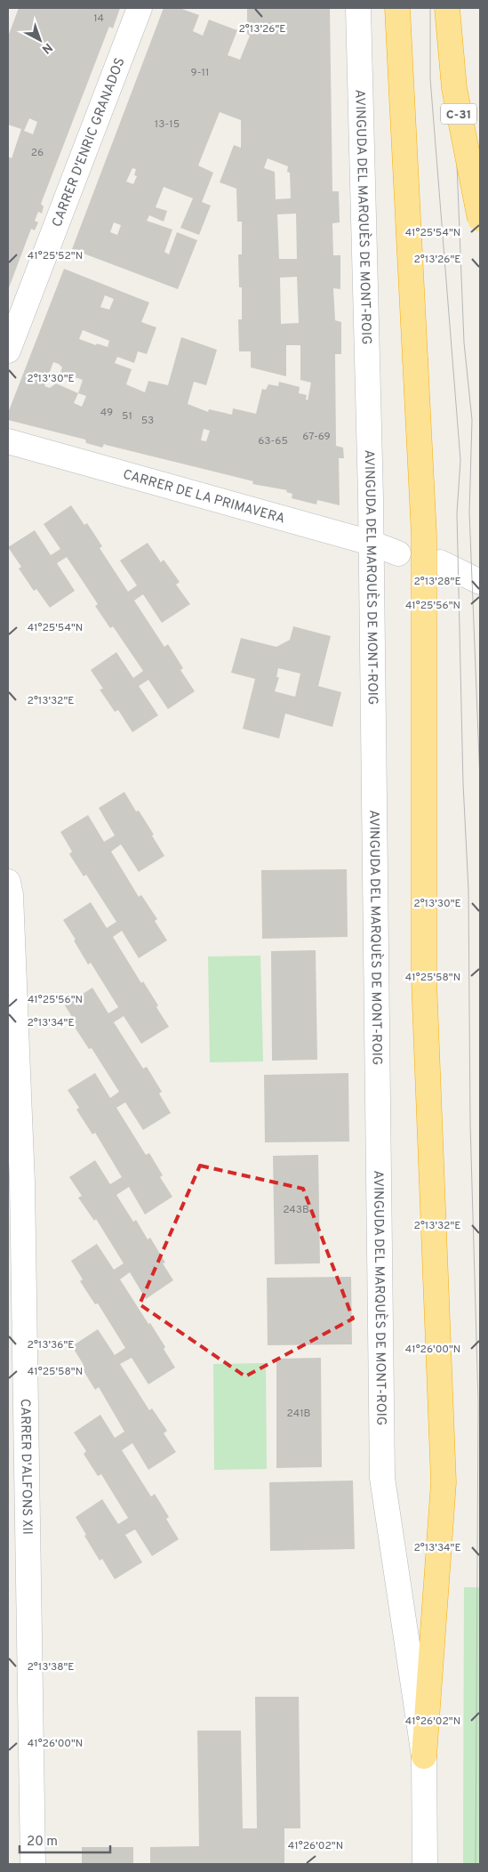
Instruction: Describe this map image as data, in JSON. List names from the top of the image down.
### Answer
{
  "streets": {
    "highway": ["C-31"],
    "street": [
      "CARRER D'ENRIC GRANADOS",
      "AVINGUDA DEL MARQUÈS DE MONT-ROIG",
      "CARRER DE LA PRIMAVERA",
      "CARRER D'ALFONS XII"
    ]
  },
  "crossings": [
    ["AVINGUDA DEL MARQUÈS DE MONT-ROIG", "CARRER DE LA PRIMAVERA"]
  ],
  "house_numbers": [
    "14",
    "9-11",
    "13-15",
    "26",
    "49",
    "51",
    "53",
    "67-69",
    "63-65",
    "243B",
    "241B"
  ],
  "scale_bar": "20 m",
  "north": "bottom right",
  "coordinates": [
    "2°13'26\"E",
    "41°25'54\"N",
    "41°25'52\"N",
    "2°13'30\"E",
    "2°13'28\"E",
    "41°25'56\"N",
    "2°13'32\"E",
    "41°25'58\"N",
    "2°13'34\"E",
    "2°13'36\"E",
    "41°26'00\"N",
    "2°13'38\"E",
    "41°26'02\"N"
  ]
}
